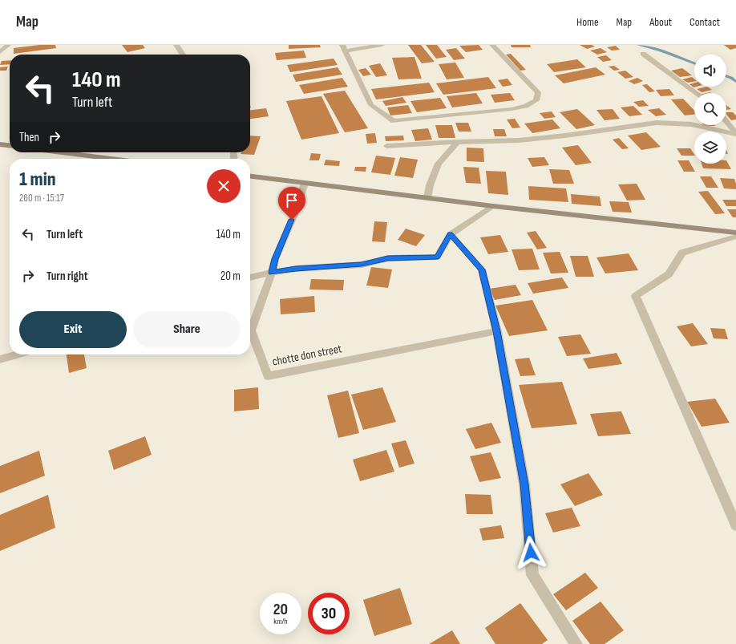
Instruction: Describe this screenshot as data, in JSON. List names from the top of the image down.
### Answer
{
  "streets": {
    "street": ["chotte don street"]
  },
  "page": {
    "header": "Map",
    "nav": [
      "Home",
      "Map",
      "About",
      "Contact"
    ],
    "turn": ["140 m", "Turn left"],
    "then": "Then",
    "heading": ["1 min", "260 m · 15:17"],
    "list": [
      {
        "name": "Turn left",
        "value": "140 m"
      },
      {
        "name": "Turn right",
        "value": "20 m"
      }
    ],
    "buttons": ["Exit", "Share"],
    "speed": "20 km/h",
    "limit": "30"
  }
}
